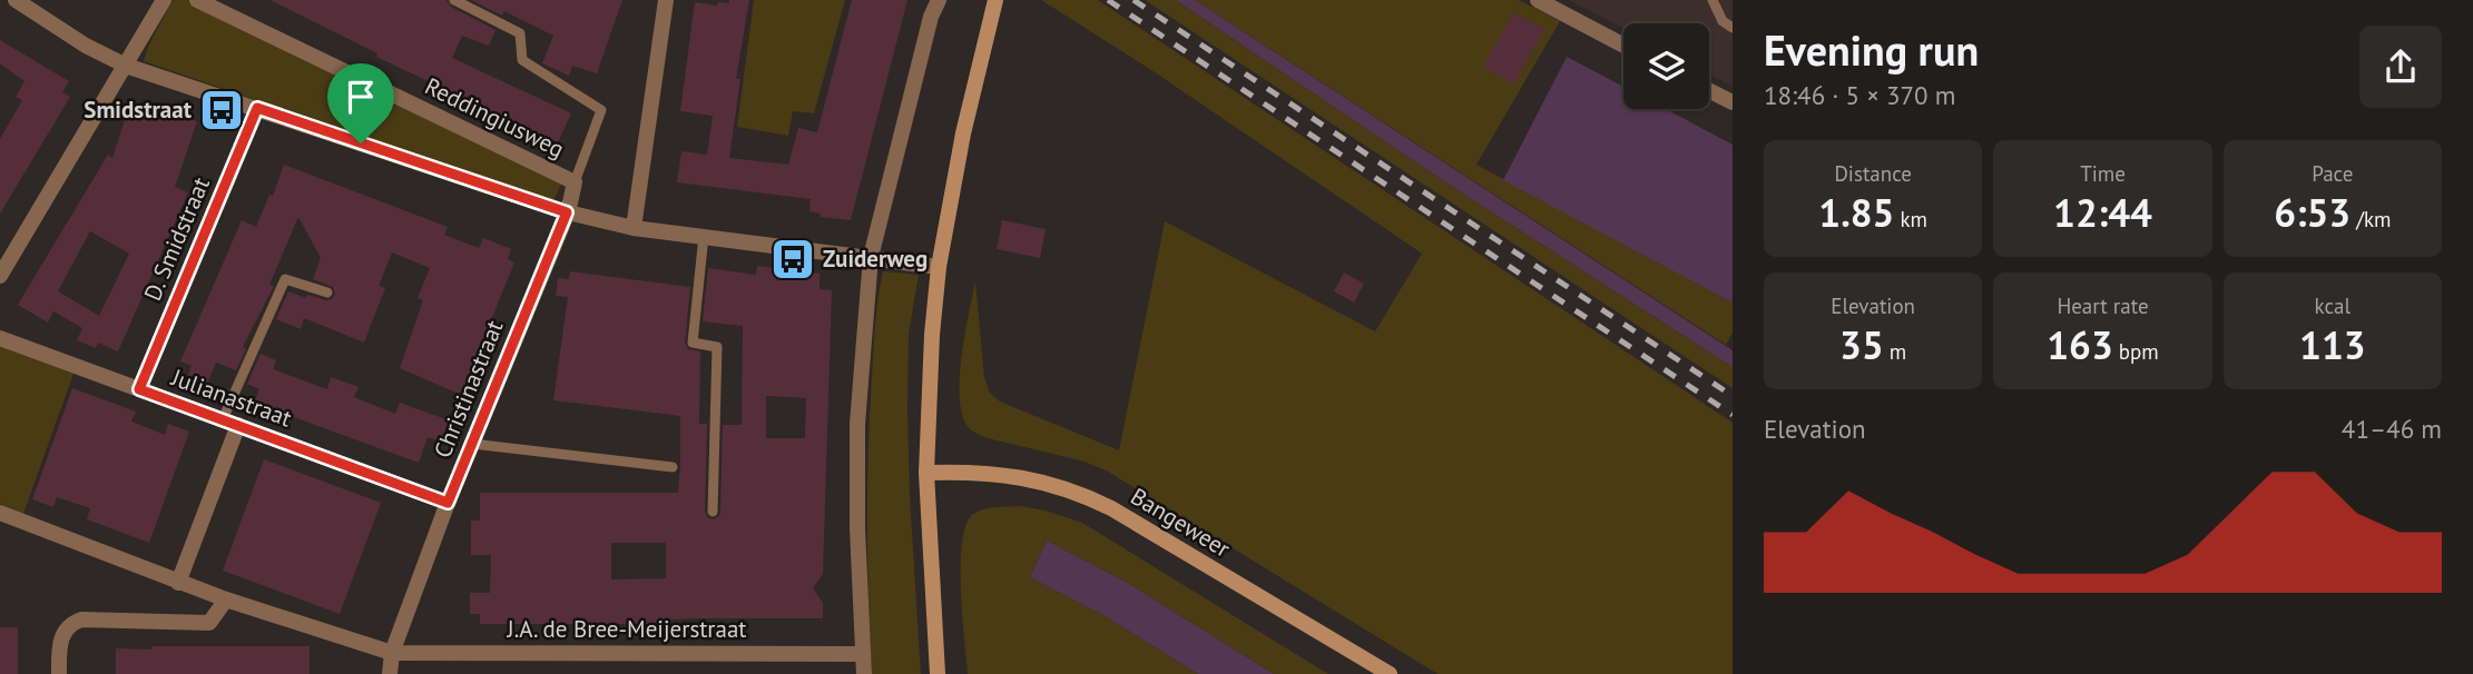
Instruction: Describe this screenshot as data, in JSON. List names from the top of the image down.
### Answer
{
  "streets": {
    "street": [
      "Reddingiusweg",
      "D. Smidstraat",
      "Christinastraat",
      "Julianastraat",
      "Bangeweer",
      "J.A. de Bree-Meijerstraat"
    ]
  },
  "crossings": [
    ["Reddingiusweg", "Christinastraat"],
    ["D. Smidstraat", "Julianastraat"],
    ["Christinastraat", "Julianastraat"],
    ["Christinastraat", "J.A. de Bree-Meijerstraat"]
  ],
  "places": {
    "bus stop": ["Smidstraat", "Zuiderweg"]
  },
  "page": {
    "heading": ["Evening run", "18:46 · 5 × 370 m"],
    "stats": [
      ["Distance", "1.85 km"],
      ["Time", "12:44"],
      ["Pace", "6:53 /km"],
      ["Elevation", "35 m"],
      ["Heart rate", "163 bpm"],
      ["kcal", "113"]
    ],
    "chart": ["Elevation", "41–46 m"]
  }
}
